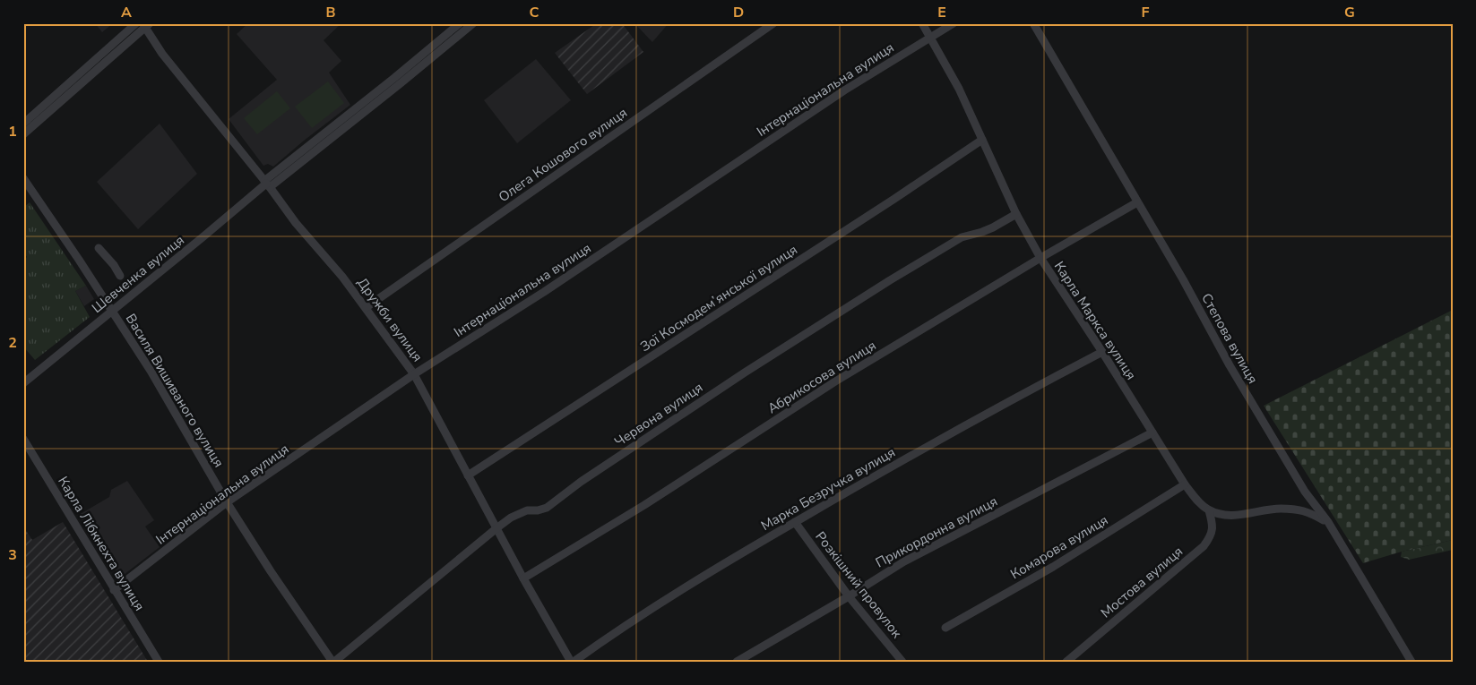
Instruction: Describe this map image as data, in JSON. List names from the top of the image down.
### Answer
{
  "streets": {
    "street": [
      "Інтернаціональна вулиця",
      "Олега Кошового вулиця",
      "Шевченка вулиця",
      "Зої Космодем’янської вулиця",
      "Дружби вулиця",
      "Карла Маркса вулиця",
      "Степова вулиця",
      "Абрикосова вулиця",
      "Василя Вишиваного вулиця",
      "Червона вулиця",
      "Марка Безручка вулиця",
      "Прикордонна вулиця",
      "Карла Лібкнехта вулиця",
      "Комарова вулиця",
      "Мостова вулиця",
      "Розкішний провулок"
    ]
  },
  "crossings": [
    ["Інтернаціональна вулиця", "Дружби вулиця"],
    ["Інтернаціональна вулиця", "Карла Маркса вулиця"],
    ["Інтернаціональна вулиця", "Василя Вишиваного вулиця"],
    ["Інтернаціональна вулиця", "Карла Лібкнехта вулиця"],
    ["Олега Кошового вулиця", "Дружби вулиця"],
    ["Шевченка вулиця", "Дружби вулиця"],
    ["Шевченка вулиця", "Василя Вишиваного вулиця"],
    ["Зої Космодем’янської вулиця", "Дружби вулиця"],
    ["Зої Космодем’янської вулиця", "Карла Маркса вулиця"],
    ["Дружби вулиця", "Абрикосова вулиця"],
    ["Дружби вулиця", "Червона вулиця"],
    ["Дружби вулиця", "Марка Безручка вулиця"],
    ["Карла Маркса вулиця", "Абрикосова вулиця"],
    ["Карла Маркса вулиця", "Червона вулиця"],
    ["Карла Маркса вулиця", "Марка Безручка вулиця"],
    ["Карла Маркса вулиця", "Прикордонна вулиця"],
    ["Карла Маркса вулиця", "Комарова вулиця"],
    ["Карла Маркса вулиця", "Мостова вулиця"],
    ["Степова вулиця", "Абрикосова вулиця"],
    ["Василя Вишиваного вулиця", "Червона вулиця"],
    ["Марка Безручка вулиця", "Розкішний провулок"],
    ["Прикордонна вулиця", "Розкішний провулок"]
  ],
  "grid": {
    "columns": [
      "A",
      "B",
      "C",
      "D",
      "E",
      "F",
      "G"
    ],
    "rows": ["1", "2", "3"]
  }
}
